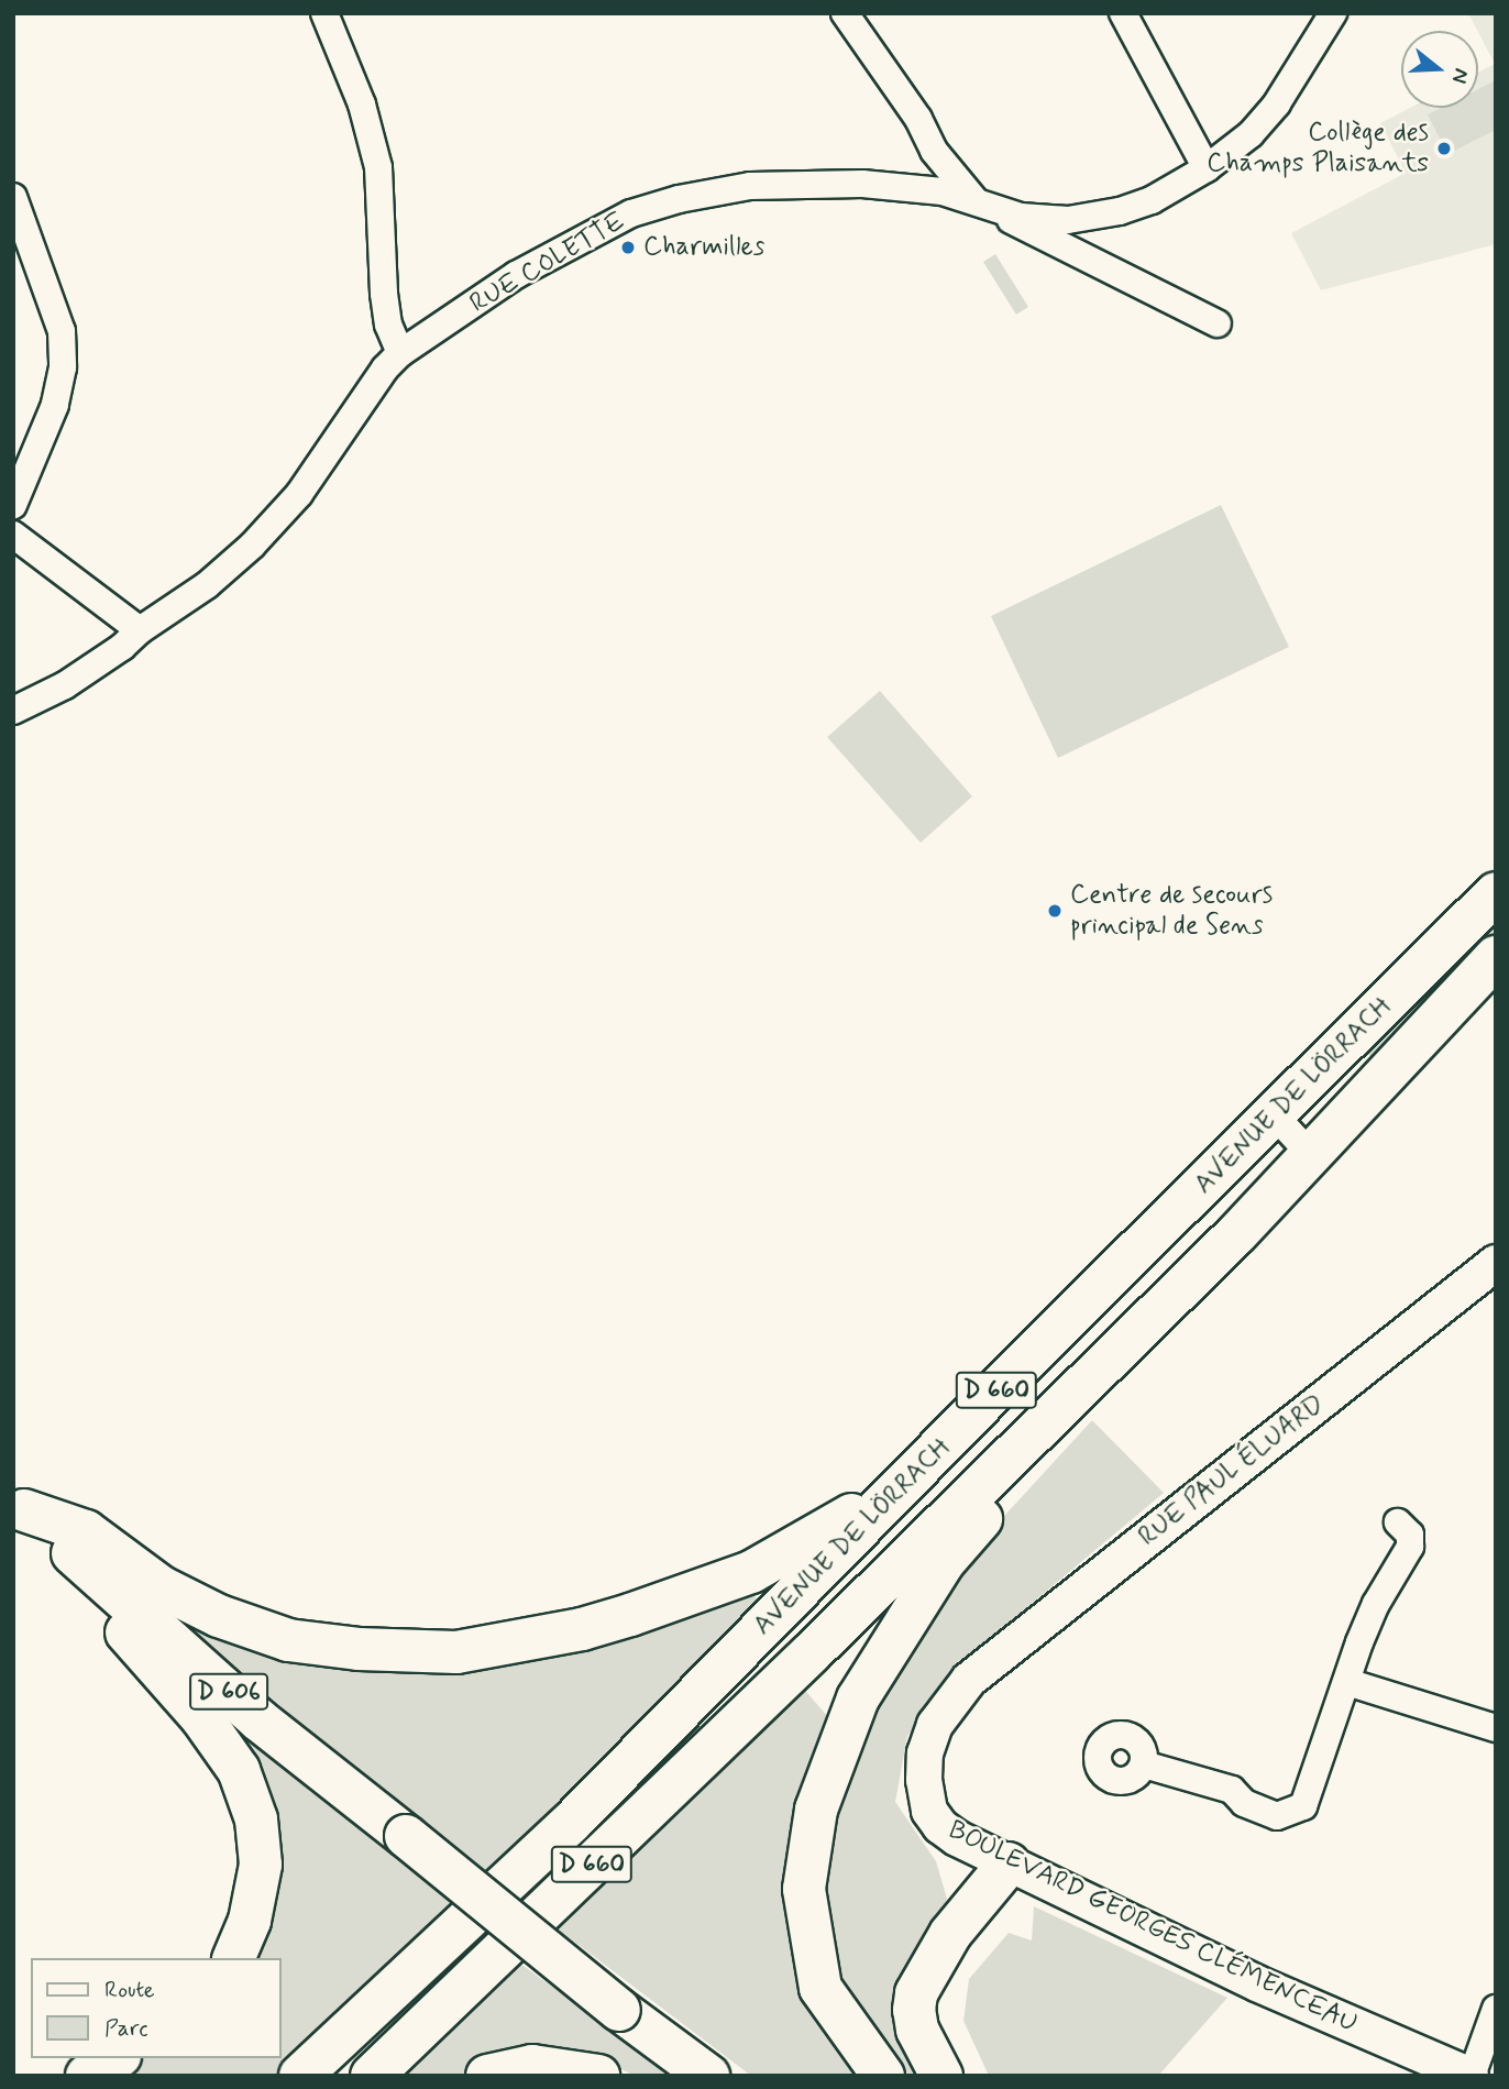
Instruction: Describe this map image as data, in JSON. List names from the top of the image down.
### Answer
{
  "streets": {
    "main road": ["AVENUE DE LÖRRACH", "D 660", "D 606"],
    "street": ["RUE COLETTE", "RUE PAUL ÉLUARD", "BOULEVARD GEORGES CLÉMENCEAU"]
  },
  "crossings": [
    ["RUE PAUL ÉLUARD", "BOULEVARD GEORGES CLÉMENCEAU"]
  ],
  "places": ["Collège des Champs Plaisants", "Charmilles", "Centre de secours principal de Sens"],
  "legend": ["Route", "Parc"],
  "north": "right"
}
